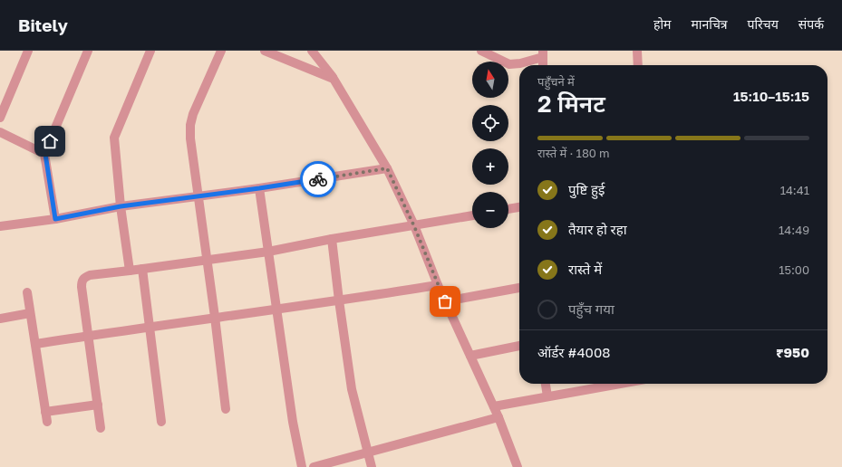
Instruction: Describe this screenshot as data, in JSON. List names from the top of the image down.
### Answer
{
  "north": "top",
  "page": {
    "header": "Bitely",
    "nav": [
      "होम",
      "मानचित्र",
      "परिचय",
      "संपर्क"
    ],
    "map_buttons": ["+", "−"],
    "heading": ["2 मिनट", "पहुँचने में", "15:10–15:15"],
    "panel": ["ऑर्डर #4008", "₹950"],
    "bar": "रास्ते में · 180 m",
    "list": [
      ["पुष्टि हुई", "14:41"],
      ["तैयार हो रहा", "14:49"],
      ["रास्ते में", "15:00"],
      "पहुँच गया"
    ]
  }
}
